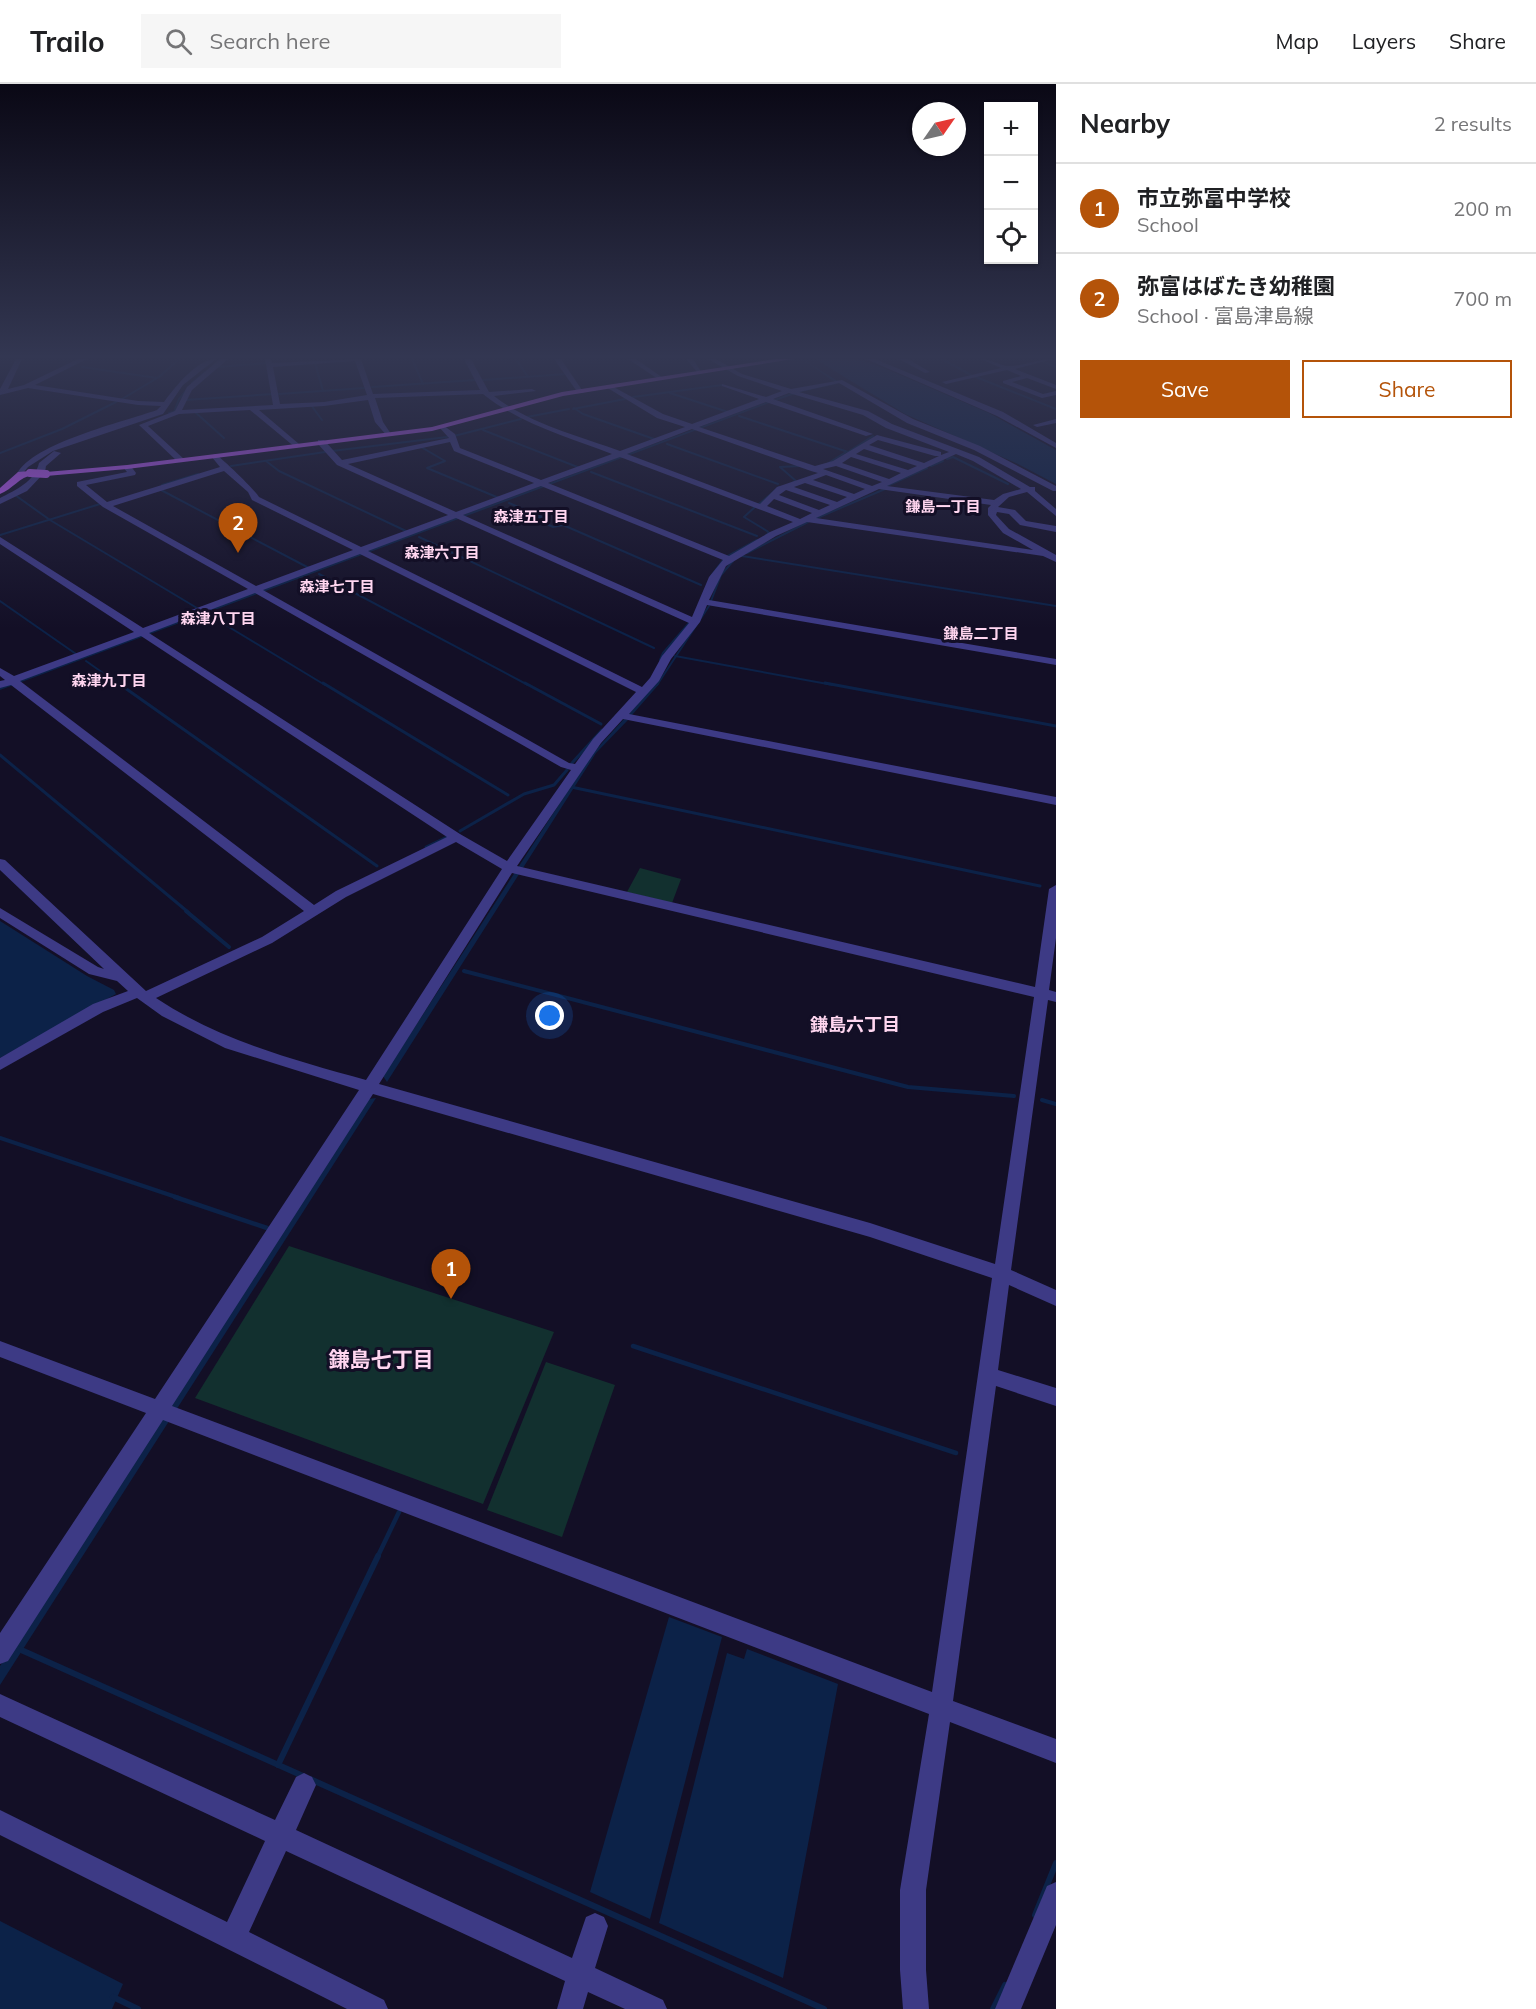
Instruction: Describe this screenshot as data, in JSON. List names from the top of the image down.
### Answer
{
  "districts": [
    "鎌島一丁目",
    "森津五丁目",
    "森津六丁目",
    "森津七丁目",
    "森津八丁目",
    "鎌島二丁目",
    "森津九丁目",
    "鎌島六丁目",
    "鎌島七丁目"
  ],
  "north": "top right",
  "page": {
    "header": "Trailo",
    "search": "Search here",
    "nav": ["Map", "Layers", "Share"],
    "heading": ["Nearby", "2 results"],
    "map_buttons": ["+", "−"],
    "list": [
      {
        "mark": "1",
        "name": "市立弥冨中学校",
        "note": "School",
        "value": "200 m"
      },
      {
        "mark": "2",
        "name": "弥富はばたき幼稚園",
        "note": "School · 富島津島線",
        "value": "700 m"
      }
    ],
    "buttons": ["Save", "Share"],
    "pins": ["2", "1"]
  }
}
